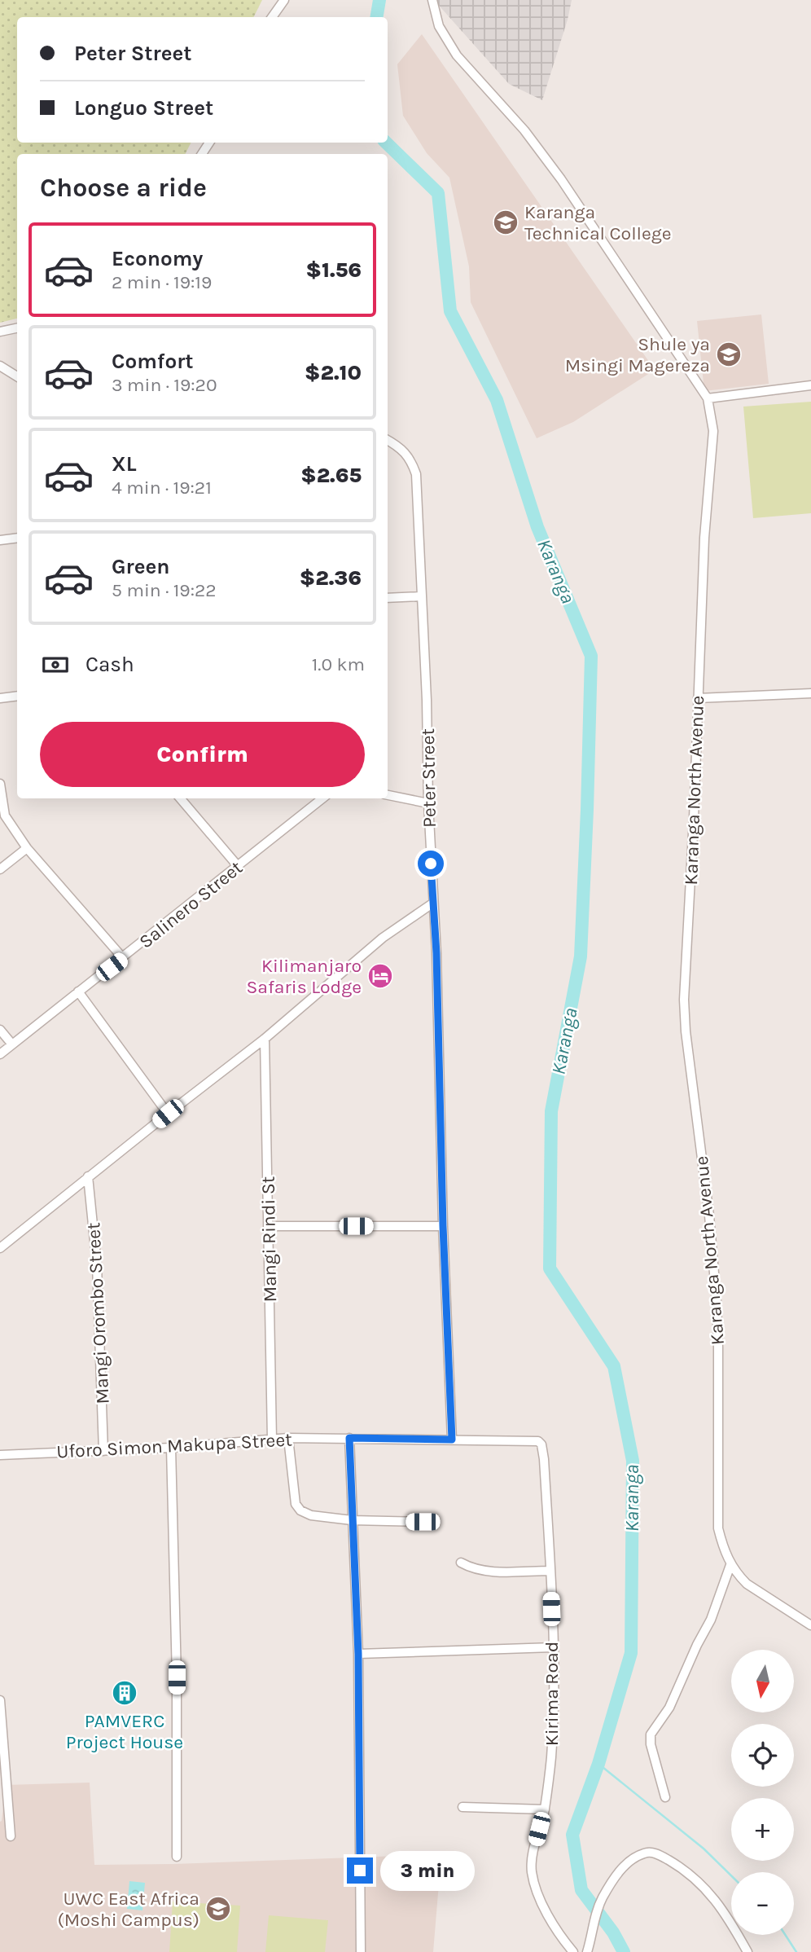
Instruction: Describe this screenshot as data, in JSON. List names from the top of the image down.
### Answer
{
  "streets": {
    "street": [
      "Peter Street",
      "Karanga North Avenue",
      "Salinero Street",
      "Mangi Rindi St",
      "Mangi Orombo Street",
      "Uforo Simon Makupa Street",
      "Kirima Road"
    ]
  },
  "crossings": [
    ["Peter Street", "Uforo Simon Makupa Street"],
    ["Peter Street", "Kirima Road"],
    ["Mangi Rindi St", "Uforo Simon Makupa Street"],
    ["Mangi Orombo Street", "Uforo Simon Makupa Street"],
    ["Uforo Simon Makupa Street", "Kirima Road"]
  ],
  "water": ["Karanga"],
  "places": {
    "school or university": ["Karanga Technical College", "Shule ya Msingi Magereza", "UWC East Africa (Moshi Campus)"],
    "hotel": ["Kilimanjaro Safaris Lodge"],
    "building": ["PAMVERC Project House"]
  },
  "north": "bottom",
  "page": {
    "banner": ["Peter Street", "Longuo Street"],
    "heading": "Choose a ride",
    "list": [
      {
        "name": "Economy",
        "note": "2 min · 19:19",
        "value": "$1.56"
      },
      {
        "name": "Comfort",
        "note": "3 min · 19:20",
        "value": "$2.10"
      },
      {
        "name": "XL",
        "note": "4 min · 19:21",
        "value": "$2.65"
      },
      {
        "name": "Green",
        "note": "5 min · 19:22",
        "value": "$2.36"
      }
    ],
    "pay": ["Cash", "1.0 km"],
    "buttons": "Confirm",
    "map_buttons": ["+", "−"],
    "bubble": "3 min"
  }
}
